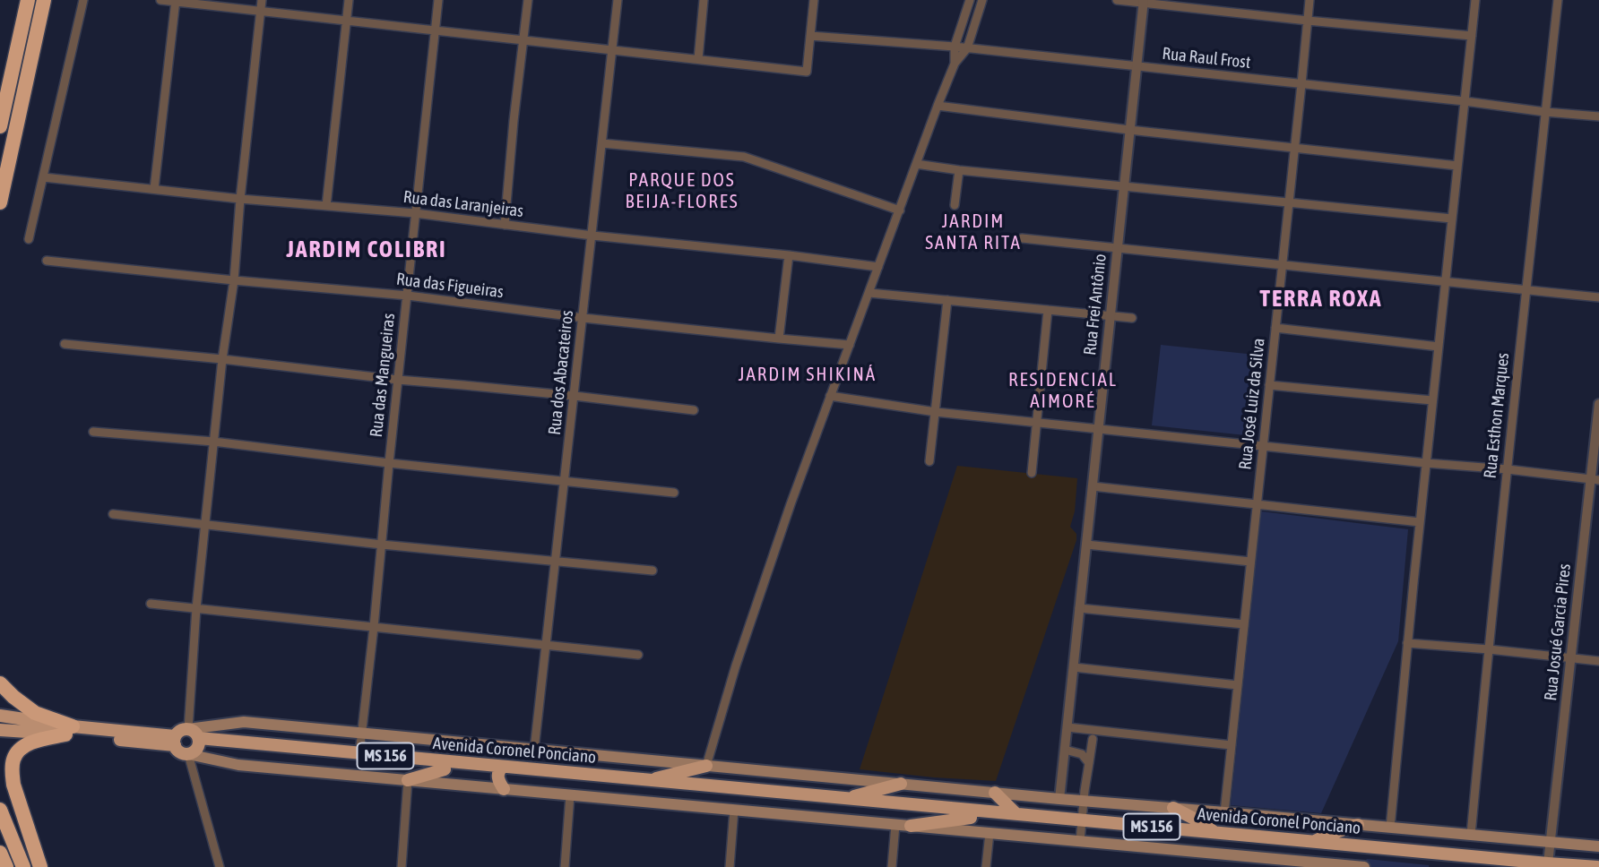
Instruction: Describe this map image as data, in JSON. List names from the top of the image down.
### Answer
{
  "streets": {
    "main road": ["Avenida Coronel Ponciano", "MS 156"],
    "street": [
      "Rua Raul Frost",
      "Rua das Laranjeiras",
      "Rua das Figueiras",
      "Rua Frei Antônio",
      "Rua dos Abacateiros",
      "Rua das Mangueiras",
      "Rua José Luiz da Silva",
      "Rua Esthon Marques",
      "Rua Josué Garcia Pires"
    ]
  },
  "crossings": [
    ["Rua Raul Frost", "Rua Frei Antônio"],
    ["Rua Raul Frost", "Rua José Luiz da Silva"],
    ["Rua Raul Frost", "Rua Esthon Marques"],
    ["Rua das Laranjeiras", "Rua dos Abacateiros"],
    ["Rua das Laranjeiras", "Rua das Mangueiras"],
    ["Rua das Figueiras", "Rua dos Abacateiros"],
    ["Rua das Figueiras", "Rua das Mangueiras"],
    ["Rua das Mangueiras", "Avenida Coronel Ponciano"],
    ["Rua Josué Garcia Pires", "Avenida Coronel Ponciano"]
  ],
  "districts": [
    "PARQUE DOS BEIJA-FLORES",
    "JARDIM SANTA RITA",
    "JARDIM COLIBRI",
    "TERRA ROXA",
    "JARDIM SHIKINÁ",
    "RESIDENCIAL AIMORÉ"
  ]
}
